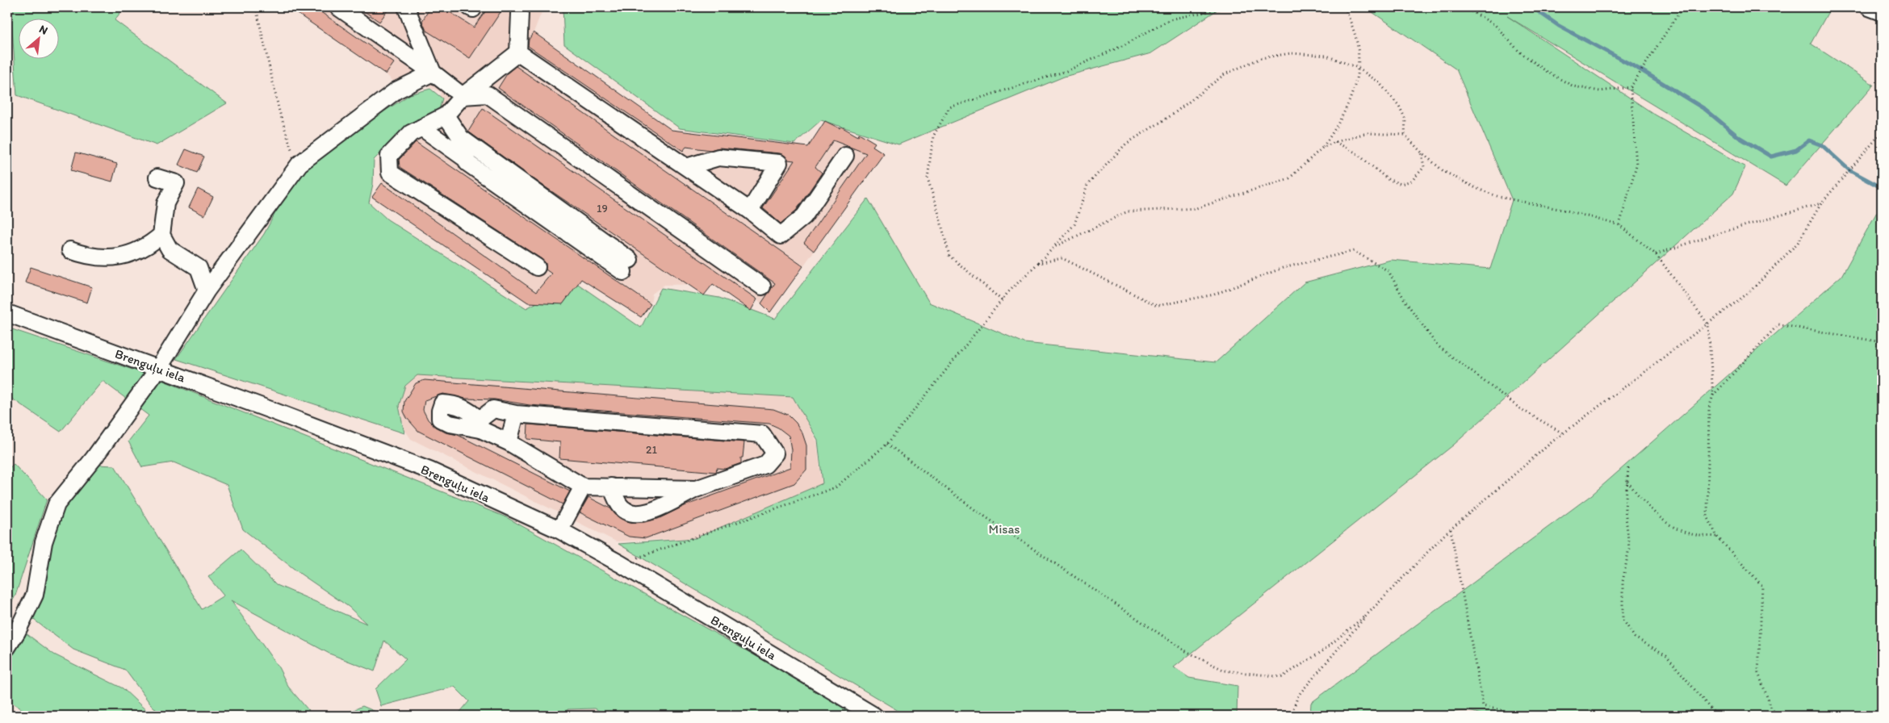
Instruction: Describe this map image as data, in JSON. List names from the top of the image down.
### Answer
{
  "streets": {
    "street": ["Brenguļu iela"]
  },
  "parks": ["Misas"],
  "house_numbers": ["19", "21"],
  "north": "top right"
}
